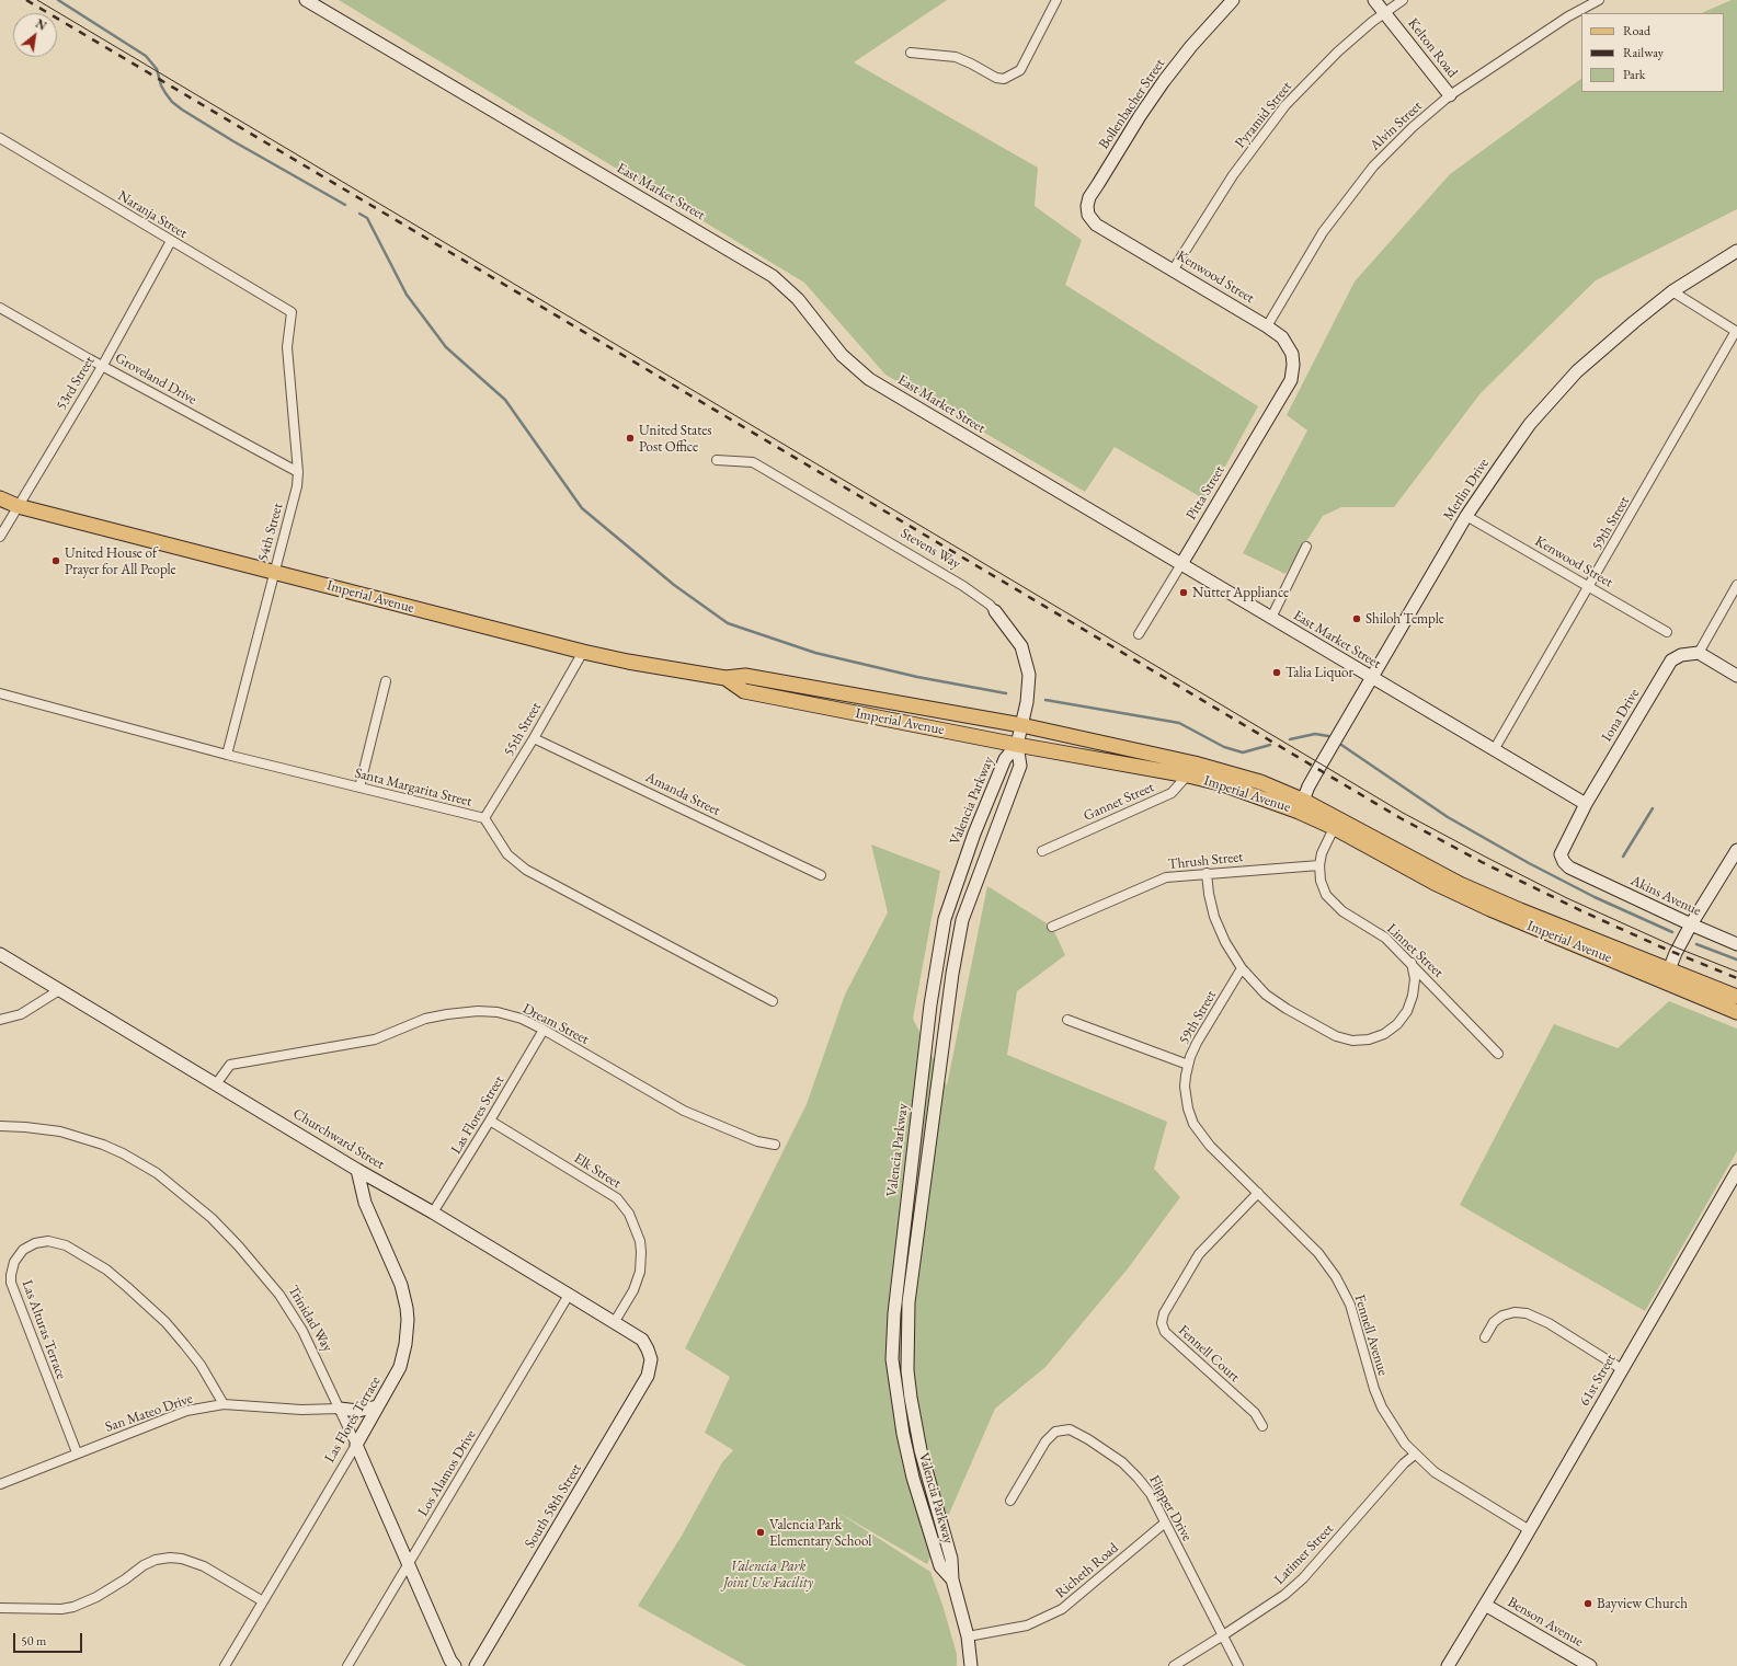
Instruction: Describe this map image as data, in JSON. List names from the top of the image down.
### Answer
{
  "streets": {
    "main road": ["Imperial Avenue"],
    "street": [
      "Kelton Road",
      "Bollenbacher Street",
      "Pyramid Street",
      "Alvin Street",
      "East Market Street",
      "Naranja Street",
      "Kenwood Street",
      "Groveland Drive",
      "53rd Street",
      "Merlin Drive",
      "Pitta Street",
      "59th Street",
      "54th Street",
      "Stevens Way",
      "Iona Drive",
      "55th Street",
      "Santa Margarita Street",
      "Amanda Street",
      "Valencia Parkway",
      "Gannet Street",
      "Thrush Street",
      "Akins Avenue",
      "Linnet Street",
      "Dream Street",
      "Las Flores Street",
      "Churchward Street",
      "Elk Street",
      "Trinidad Way",
      "Las Alturas Terrace",
      "Fennell Avenue",
      "Fennell Court",
      "61st Street",
      "San Mateo Drive",
      "Las Flores Terrace",
      "Los Alamos Drive",
      "South 58th Street",
      "Flipper Drive",
      "Latimer Street",
      "Richeth Road",
      "Benson Avenue"
    ]
  },
  "crossings": [
    ["Kelton Road", "Pyramid Street"],
    ["Kelton Road", "Alvin Street"],
    ["Bollenbacher Street", "Kenwood Street"],
    ["Pyramid Street", "Kenwood Street"],
    ["Alvin Street", "Kenwood Street"],
    ["East Market Street", "Merlin Drive"],
    ["East Market Street", "Pitta Street"],
    ["East Market Street", "59th Street"],
    ["East Market Street", "Iona Drive"],
    ["Naranja Street", "53rd Street"],
    ["Naranja Street", "54th Street"],
    ["Kenwood Street", "Merlin Drive"],
    ["Kenwood Street", "Pitta Street"],
    ["Kenwood Street", "59th Street"],
    ["Groveland Drive", "53rd Street"],
    ["Groveland Drive", "54th Street"],
    ["53rd Street", "Imperial Avenue"],
    ["Merlin Drive", "Imperial Avenue"],
    ["59th Street", "Fennell Avenue"],
    ["54th Street", "Imperial Avenue"],
    ["54th Street", "Santa Margarita Street"],
    ["Stevens Way", "Imperial Avenue"],
    ["Stevens Way", "Valencia Parkway"],
    ["Imperial Avenue", "55th Street"],
    ["Imperial Avenue", "Valencia Parkway"],
    ["Imperial Avenue", "Gannet Street"],
    ["Imperial Avenue", "Linnet Street"],
    ["Iona Drive", "Akins Avenue"],
    ["55th Street", "Santa Margarita Street"],
    ["55th Street", "Amanda Street"],
    ["Valencia Parkway", "Richeth Road"],
    ["Thrush Street", "Linnet Street"],
    ["Dream Street", "Las Flores Street"],
    ["Dream Street", "Churchward Street"],
    ["Las Flores Street", "Churchward Street"],
    ["Las Flores Street", "Elk Street"],
    ["Churchward Street", "Elk Street"],
    ["Churchward Street", "Las Flores Terrace"],
    ["Churchward Street", "Los Alamos Drive"],
    ["Churchward Street", "South 58th Street"],
    ["Trinidad Way", "San Mateo Drive"],
    ["Trinidad Way", "Las Flores Terrace"],
    ["Trinidad Way", "Los Alamos Drive"],
    ["Las Alturas Terrace", "San Mateo Drive"],
    ["Fennell Avenue", "Fennell Court"],
    ["Fennell Avenue", "61st Street"],
    ["Fennell Avenue", "Latimer Street"],
    ["61st Street", "Benson Avenue"],
    ["Flipper Drive", "Latimer Street"],
    ["Flipper Drive", "Richeth Road"]
  ],
  "parks": ["Valencia Park Joint Use Facility"],
  "places": [
    "United States Post Office",
    "United House of Prayer for All People",
    "Nutter Appliance",
    "Shiloh Temple",
    "Talia Liquor",
    "Valencia Park Elementary School",
    "Bayview Church"
  ],
  "legend": ["Road", "Railway", "Park"],
  "scale_bar": "50 m",
  "north": "top right"
}
